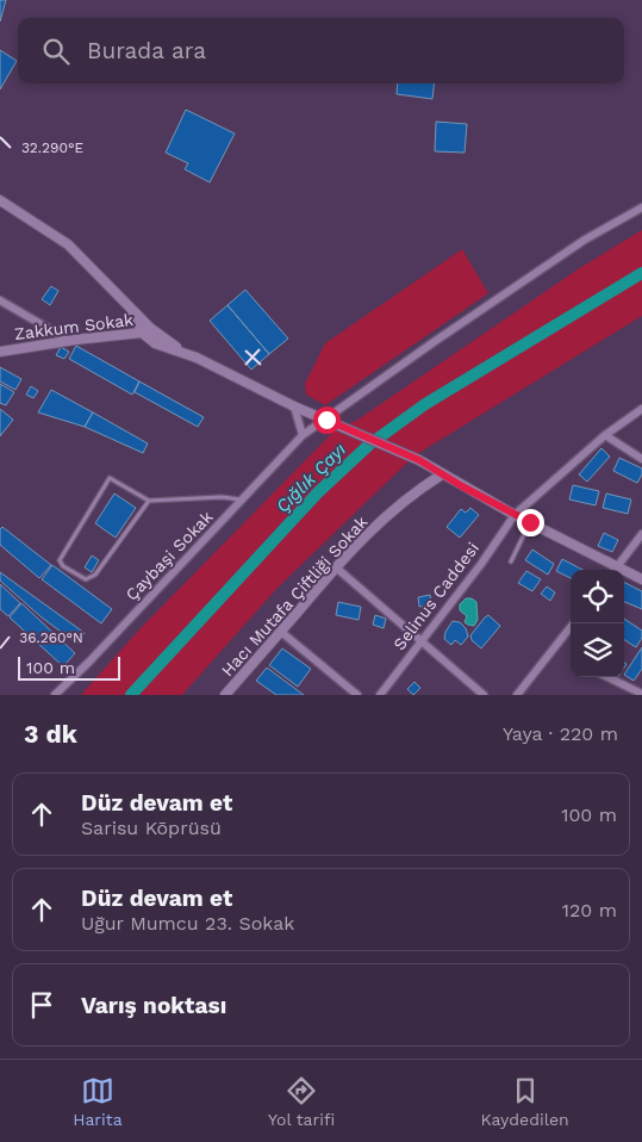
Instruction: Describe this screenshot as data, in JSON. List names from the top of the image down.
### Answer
{
  "streets": {
    "street": [
      "Zakkum Sokak",
      "Çaybaşi Sokak",
      "Hacı Mutafa Çiftliği Sokak",
      "Selinus Caddesi"
    ]
  },
  "water": ["Çığlık Çayı"],
  "scale_bar": "100 m",
  "page": {
    "search": "Burada ara",
    "scale": "100 m",
    "heading": ["3 dk", "Yaya · 220 m"],
    "list": [
      ["Düz devam et", "Sarisu Kōprüsü", "100 m"],
      ["Düz devam et", "Uğur Mumcu 23. Sokak", "120 m"],
      "Varış noktası"
    ],
    "nav": ["Harita", "Yol tarifi", "Kaydedilen"]
  },
  "coordinates": ["32.290°E", "36.260°N"]
}
